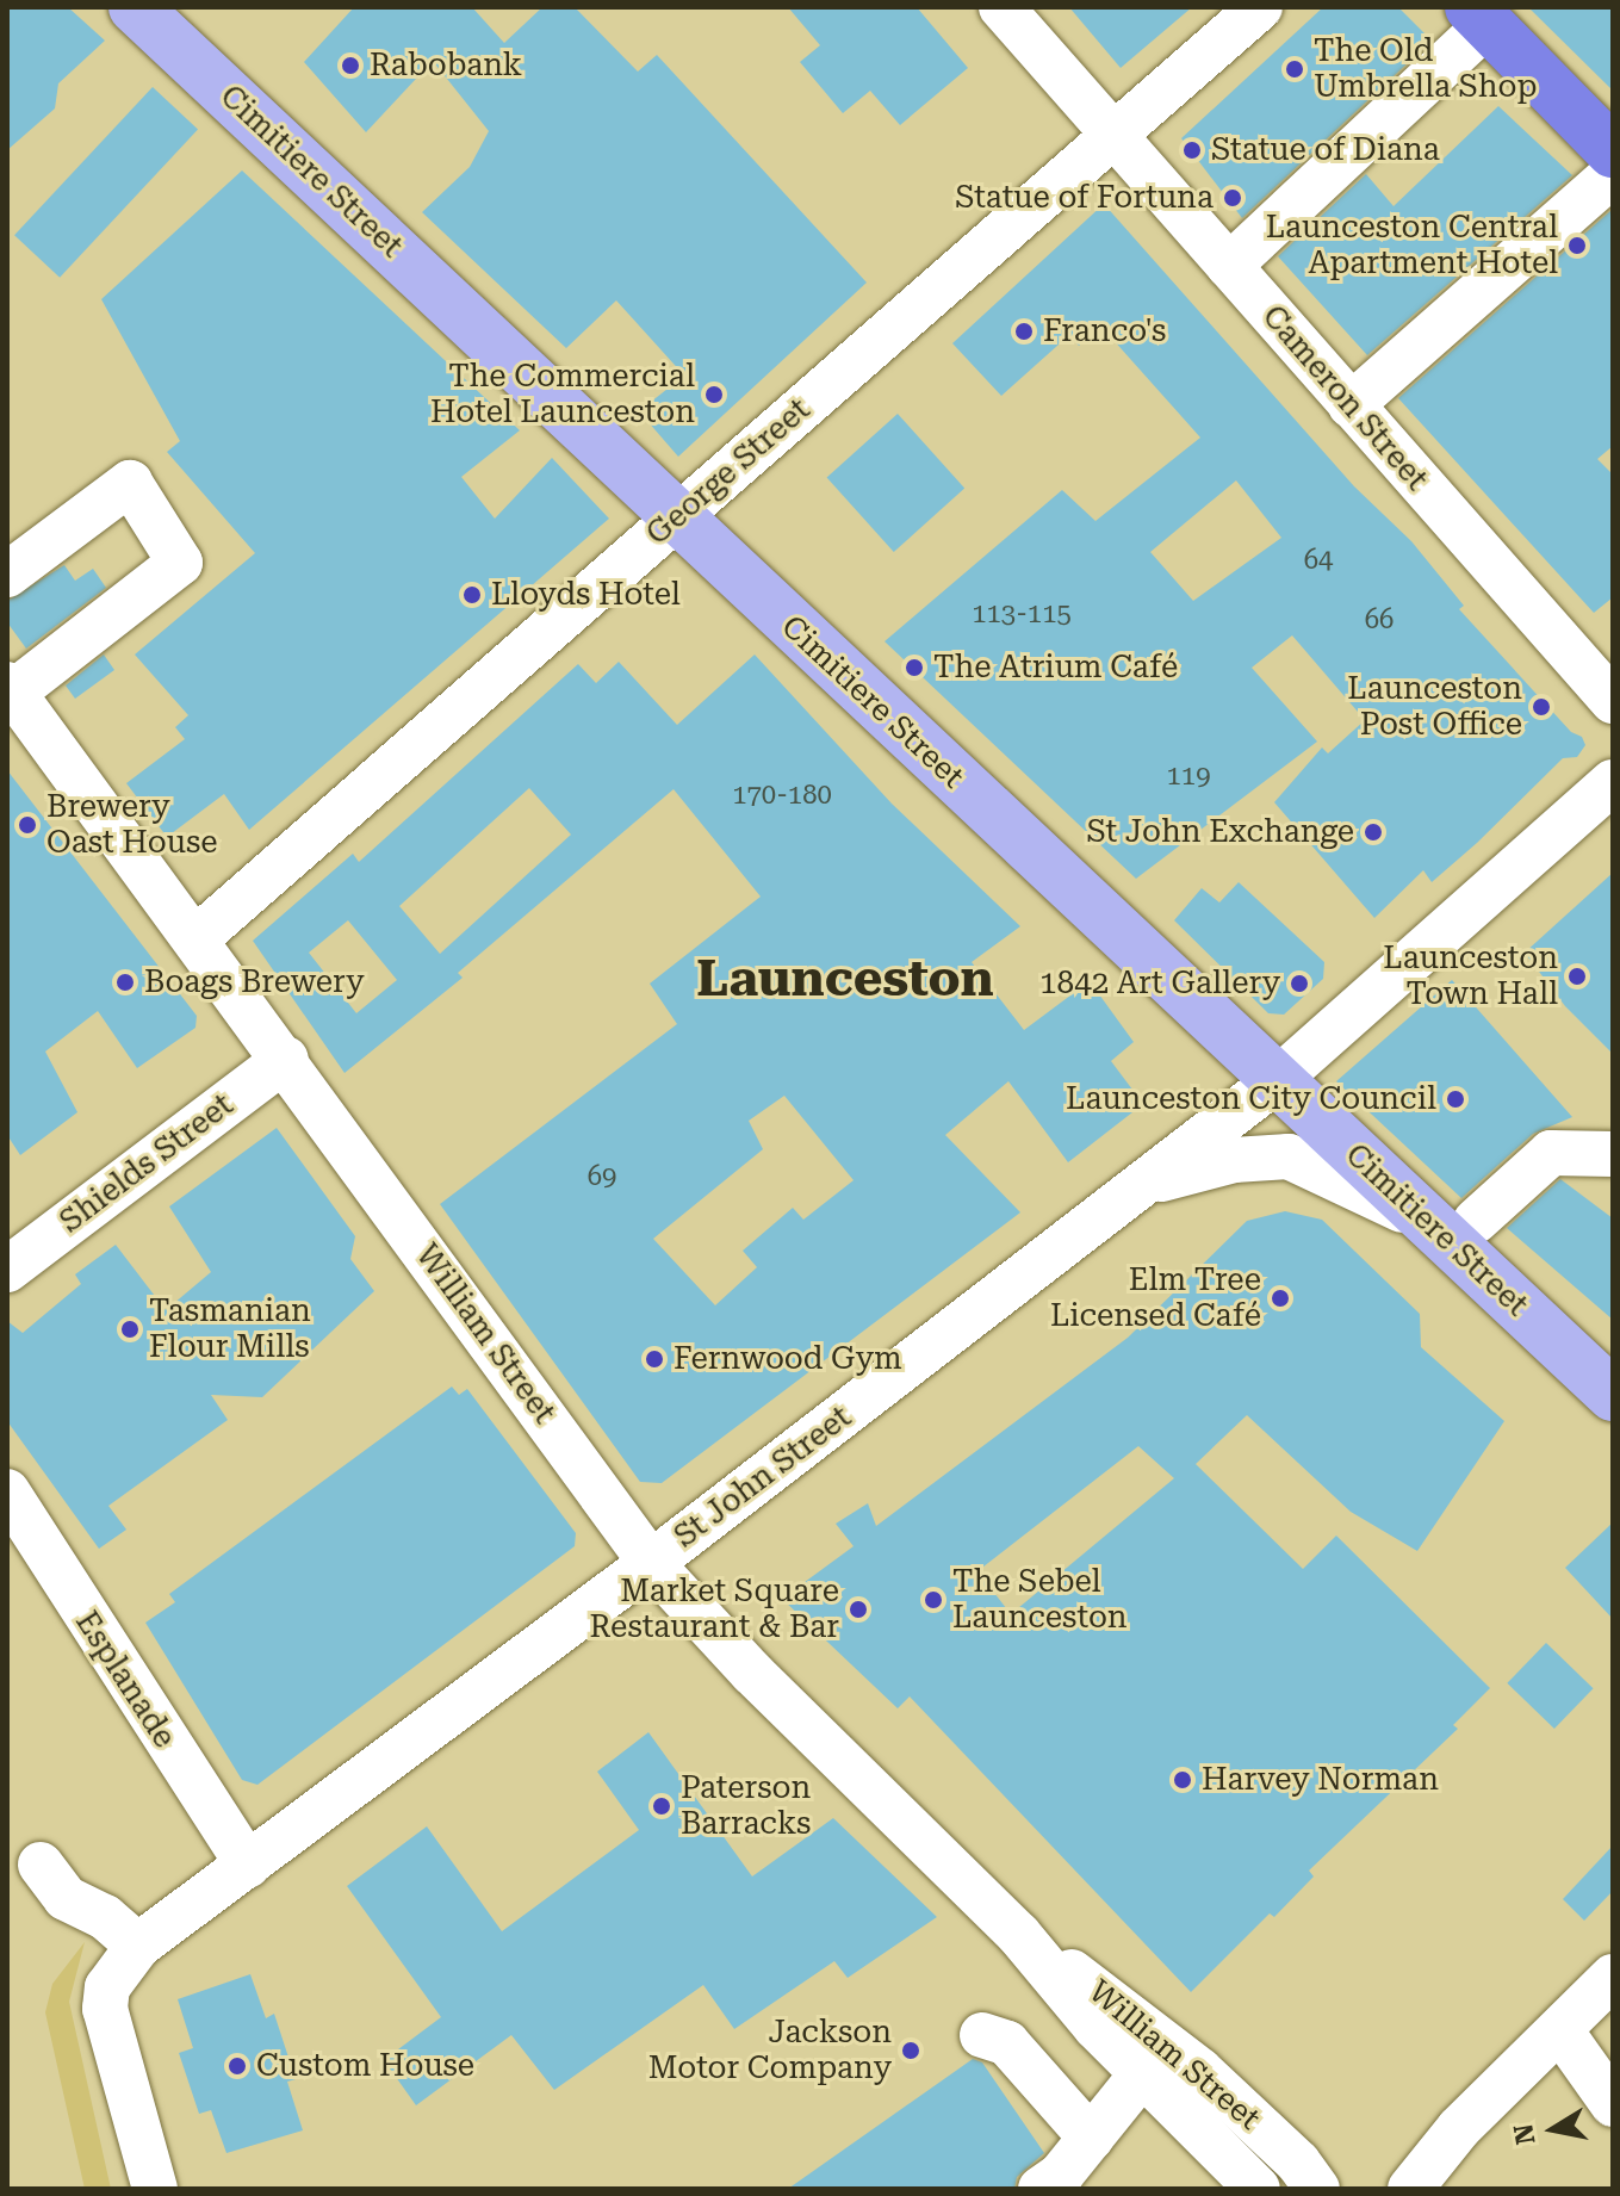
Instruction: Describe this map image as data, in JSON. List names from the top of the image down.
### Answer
{
  "streets": {
    "main road": ["Cimitiere Street"],
    "street": [
      "Cameron Street",
      "George Street",
      "Shields Street",
      "William Street",
      "St John Street",
      "Esplanade"
    ]
  },
  "crossings": [
    ["Cimitiere Street", "George Street"],
    ["Cimitiere Street", "St John Street"],
    ["Cameron Street", "George Street"],
    ["George Street", "William Street"],
    ["Shields Street", "William Street"],
    ["William Street", "St John Street"],
    ["St John Street", "Esplanade"]
  ],
  "districts": ["Launceston"],
  "places": [
    "Rabobank",
    "The Old Umbrella Shop",
    "Statue of Diana",
    "Statue of Fortuna",
    "Launceston Central Apartment Hotel",
    "Franco's",
    "The Commercial Hotel Launceston",
    "Lloyds Hotel",
    "The Atrium Café",
    "Launceston Post Office",
    "Brewery Oast House",
    "St John Exchange",
    "Launceston Town Hall",
    "Boags Brewery",
    "1842 Art Gallery",
    "Launceston City Council",
    "Elm Tree Licensed Café",
    "Tasmanian Flour Mills",
    "Fernwood Gym",
    "The Sebel Launceston",
    "Market Square Restaurant & Bar",
    "Harvey Norman",
    "Paterson Barracks",
    "Jackson Motor Company",
    "Custom House"
  ],
  "house_numbers": [
    "64",
    "113-115",
    "66",
    "119",
    "170-180",
    "69"
  ],
  "north": "left"
}
